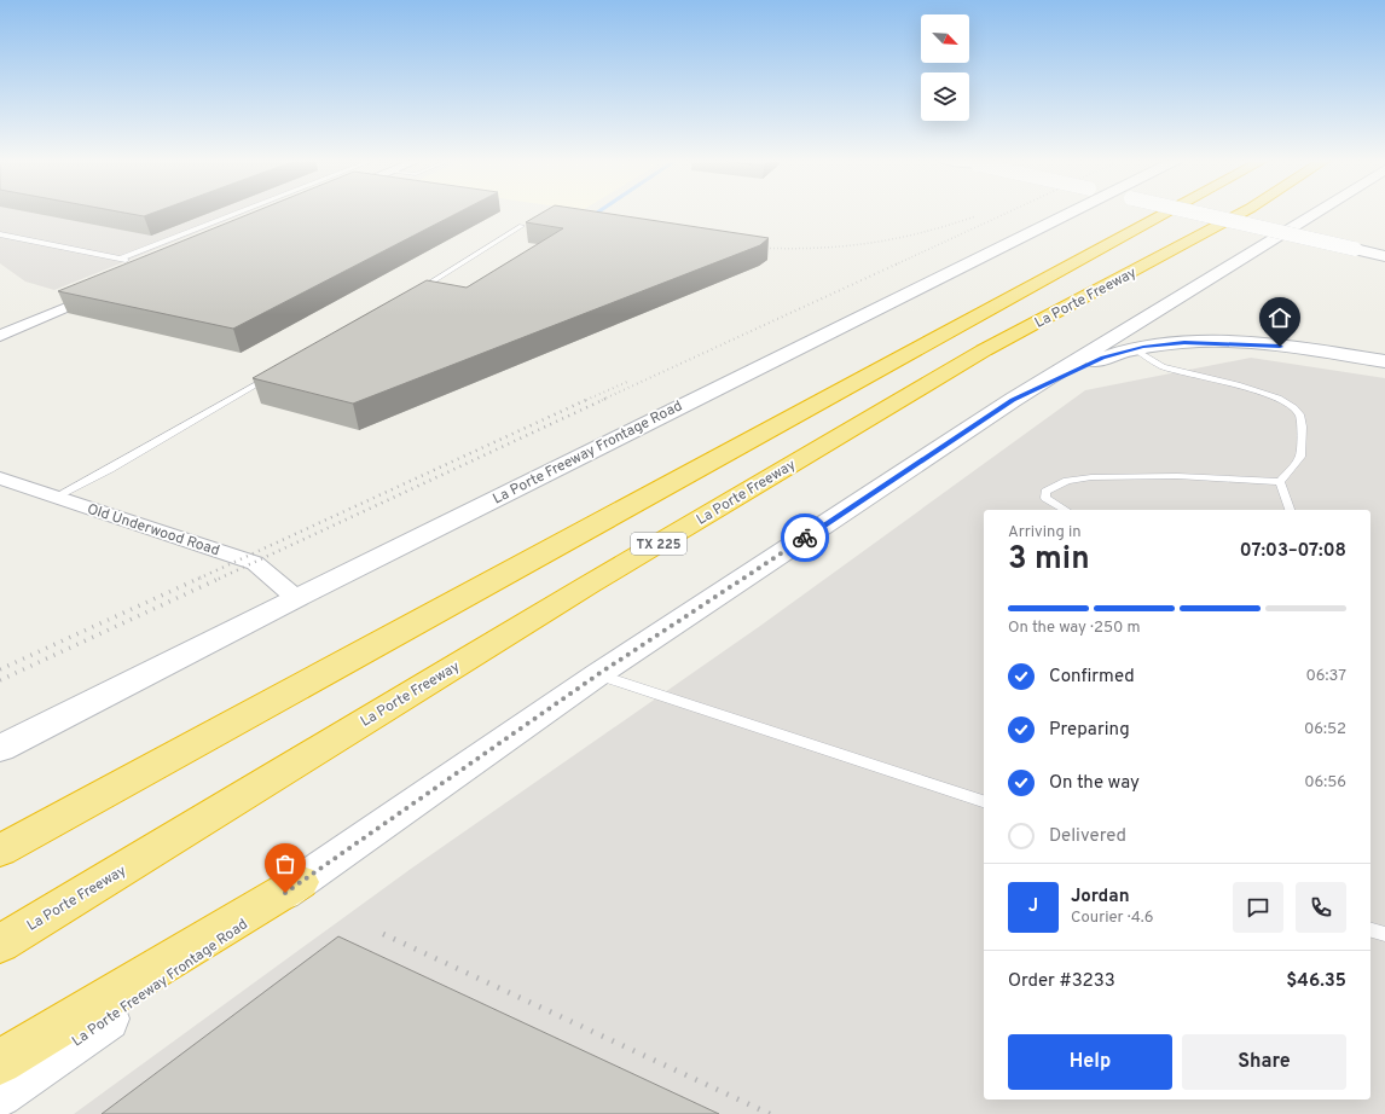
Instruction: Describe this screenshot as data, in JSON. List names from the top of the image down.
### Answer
{
  "streets": {
    "highway": ["La Porte Freeway", "TX 225"],
    "main road": ["La Porte Freeway Frontage Road"],
    "street": ["Old Underwood Road"]
  },
  "crossings": [
    ["La Porte Freeway Frontage Road", "Old Underwood Road"]
  ],
  "north": "bottom right",
  "page": {
    "heading": ["3 min", "Arriving in", "07:03–07:08"],
    "panel": [
      "Jordan",
      "Courier · 4.6",
      "Order #3233",
      "$46.35"
    ],
    "bar": "On the way · 250 m",
    "list": [
      ["Confirmed", "06:37"],
      ["Preparing", "06:52"],
      ["On the way", "06:56"],
      "Delivered"
    ],
    "round": "J",
    "buttons": ["Help", "Share"]
  }
}
